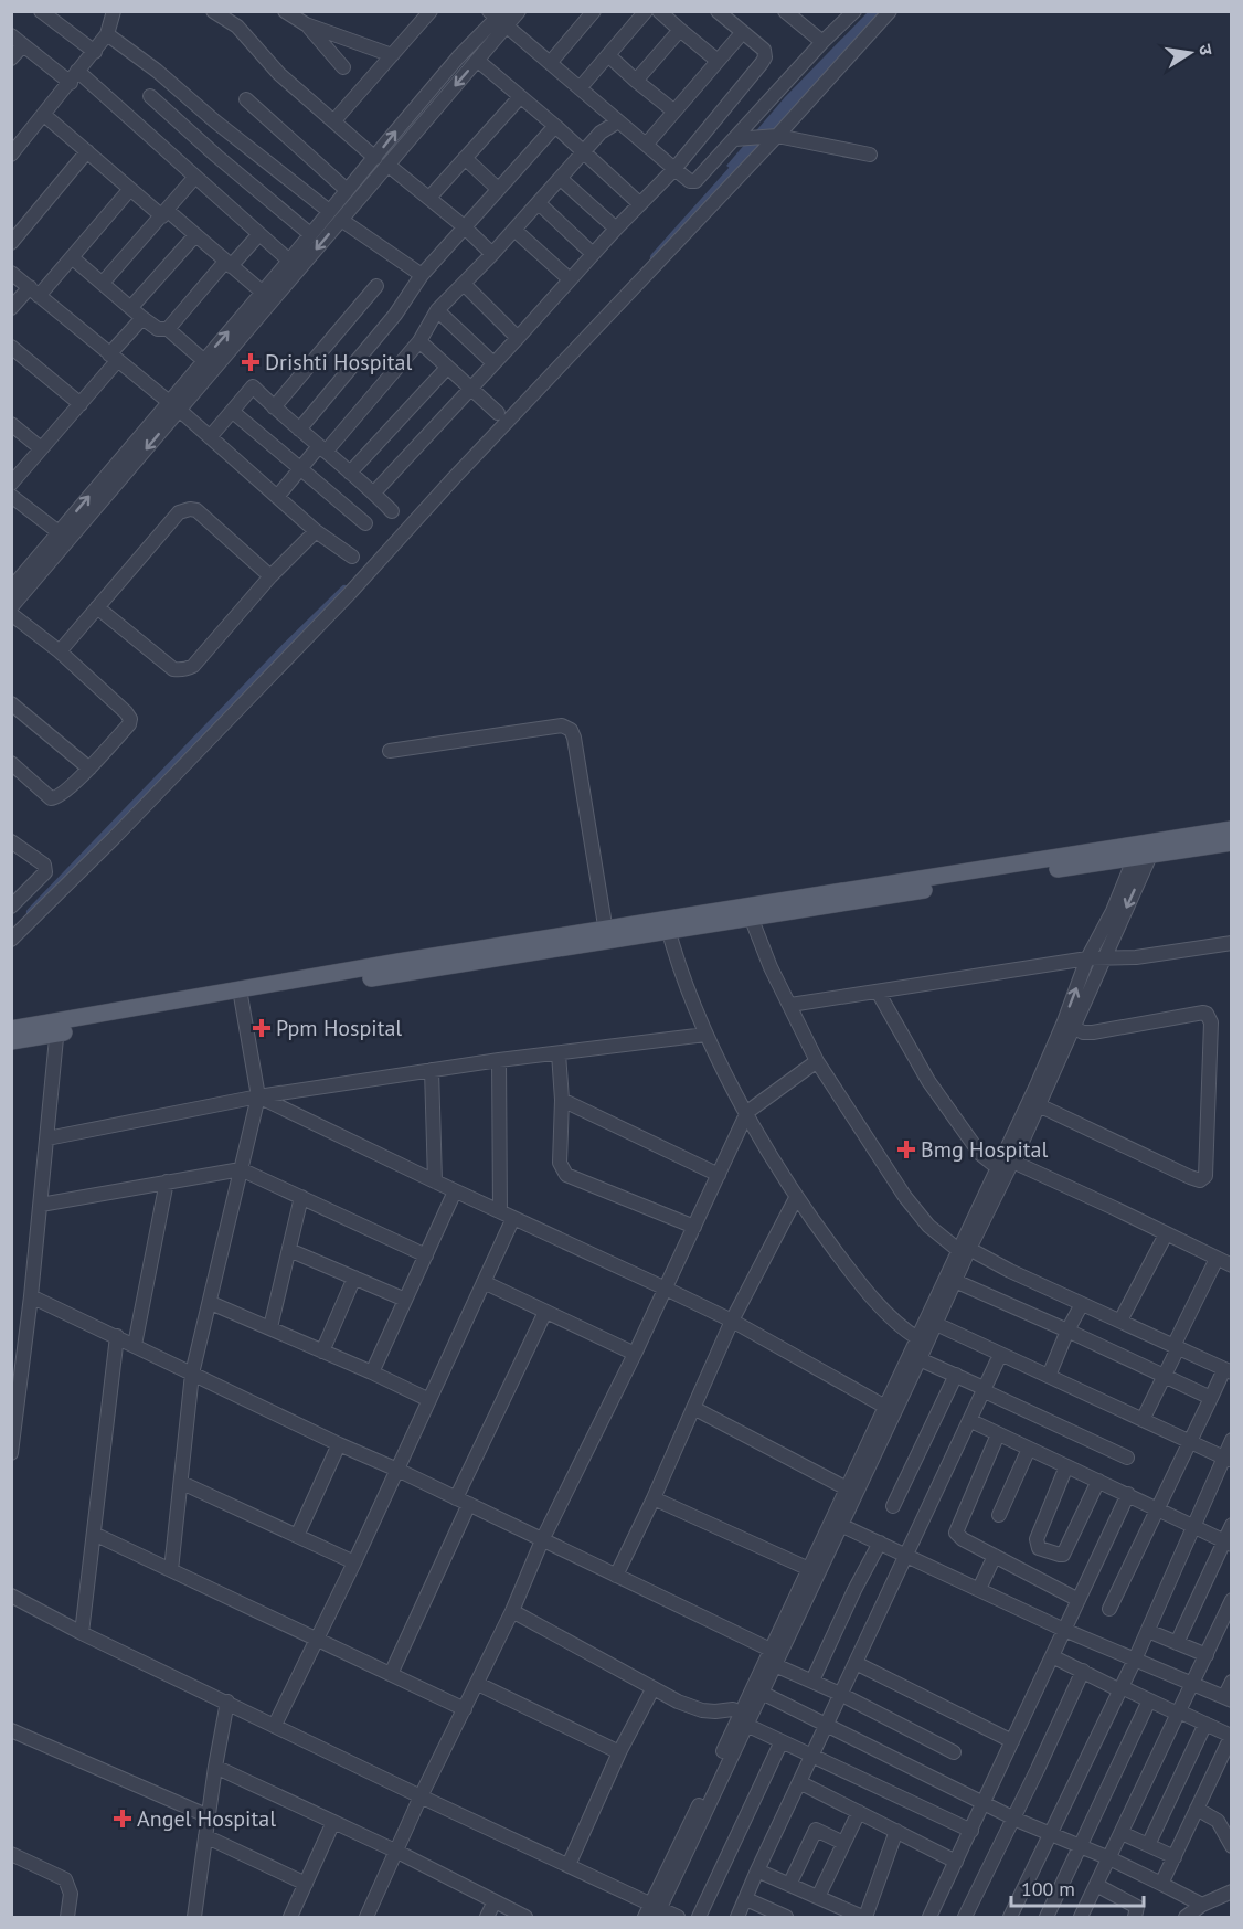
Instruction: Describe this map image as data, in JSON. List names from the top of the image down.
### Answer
{
  "places": {
    "health": [
      "Drishti Hospital",
      "Ppm Hospital",
      "Bmg Hospital",
      "Angel Hospital"
    ]
  },
  "scale_bar": "100 m",
  "north": "right"
}
